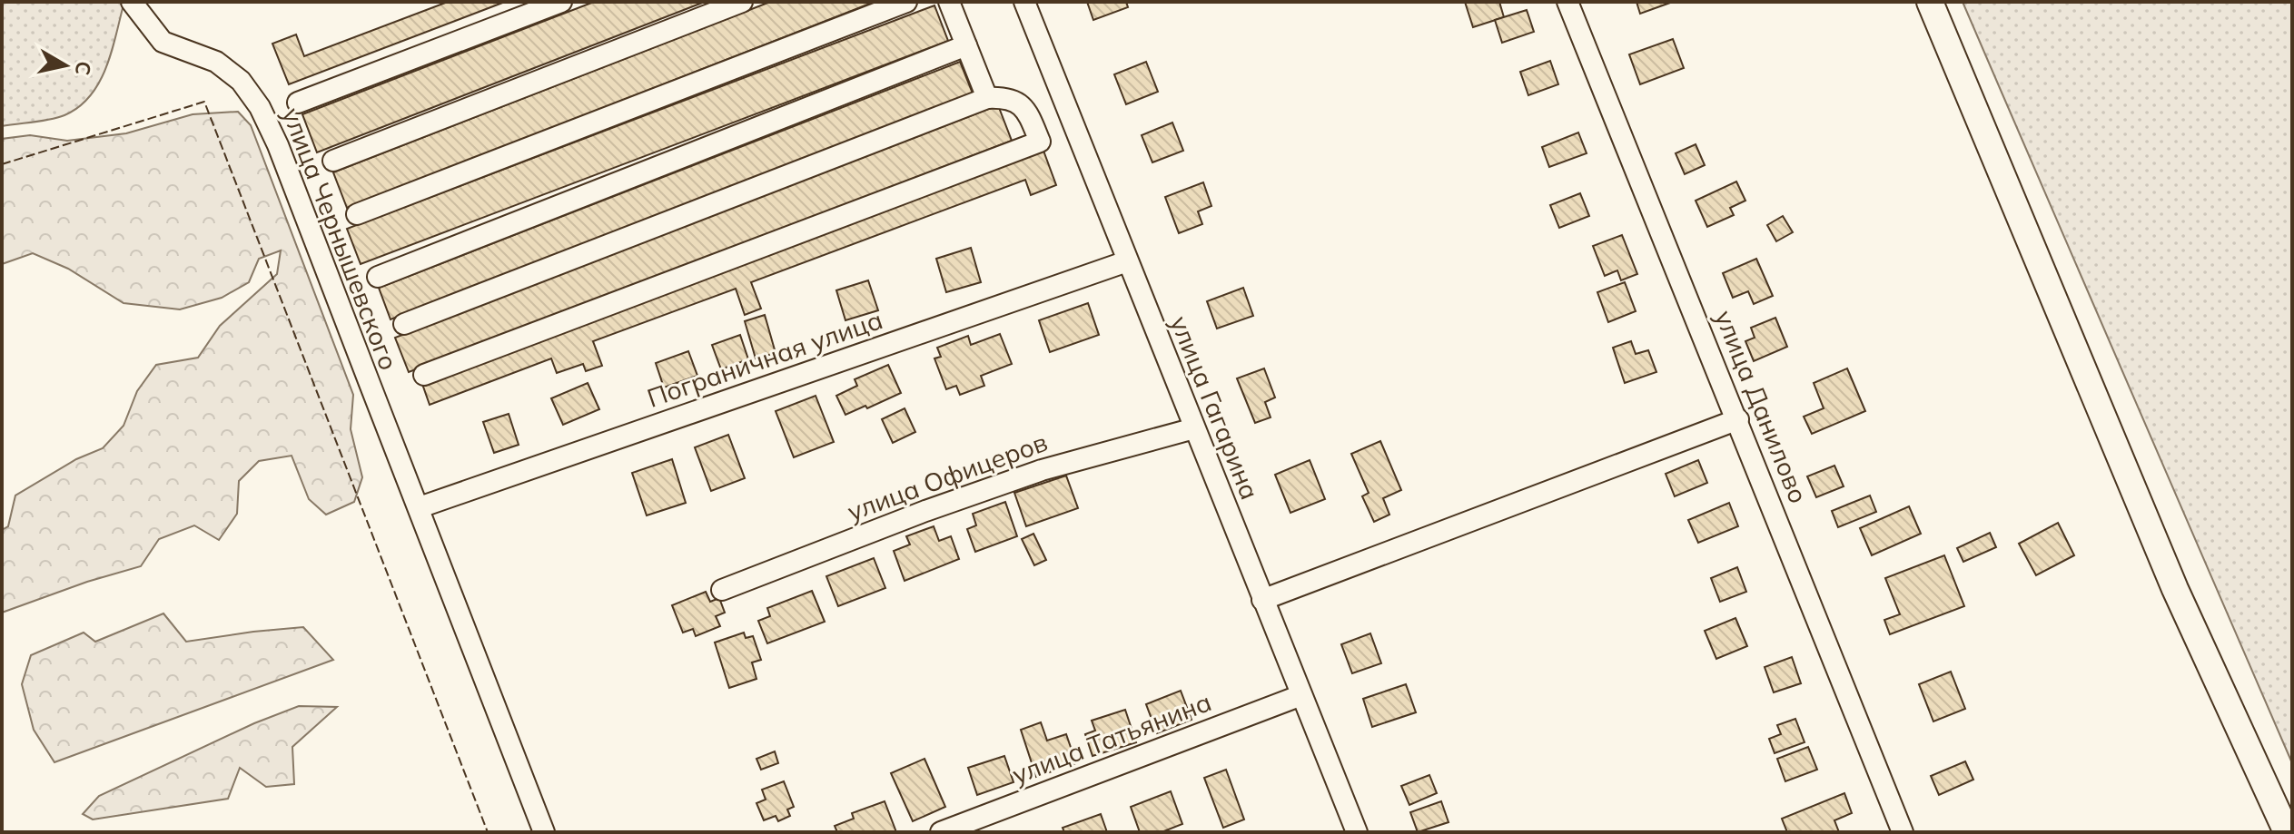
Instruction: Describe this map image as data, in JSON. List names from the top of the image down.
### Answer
{
  "streets": {
    "street": [
      "улица Чернышевского",
      "Пограничная улица",
      "улица Данилово",
      "улица Гагарина",
      "улица Офицеров",
      "улица Татьянина"
    ]
  },
  "crossings": [
    ["улица Чернышевского", "Пограничная улица"],
    ["Пограничная улица", "улица Гагарина"],
    ["улица Гагарина", "улица Офицеров"],
    ["улица Гагарина", "улица Татьянина"]
  ],
  "north": "right"
}
